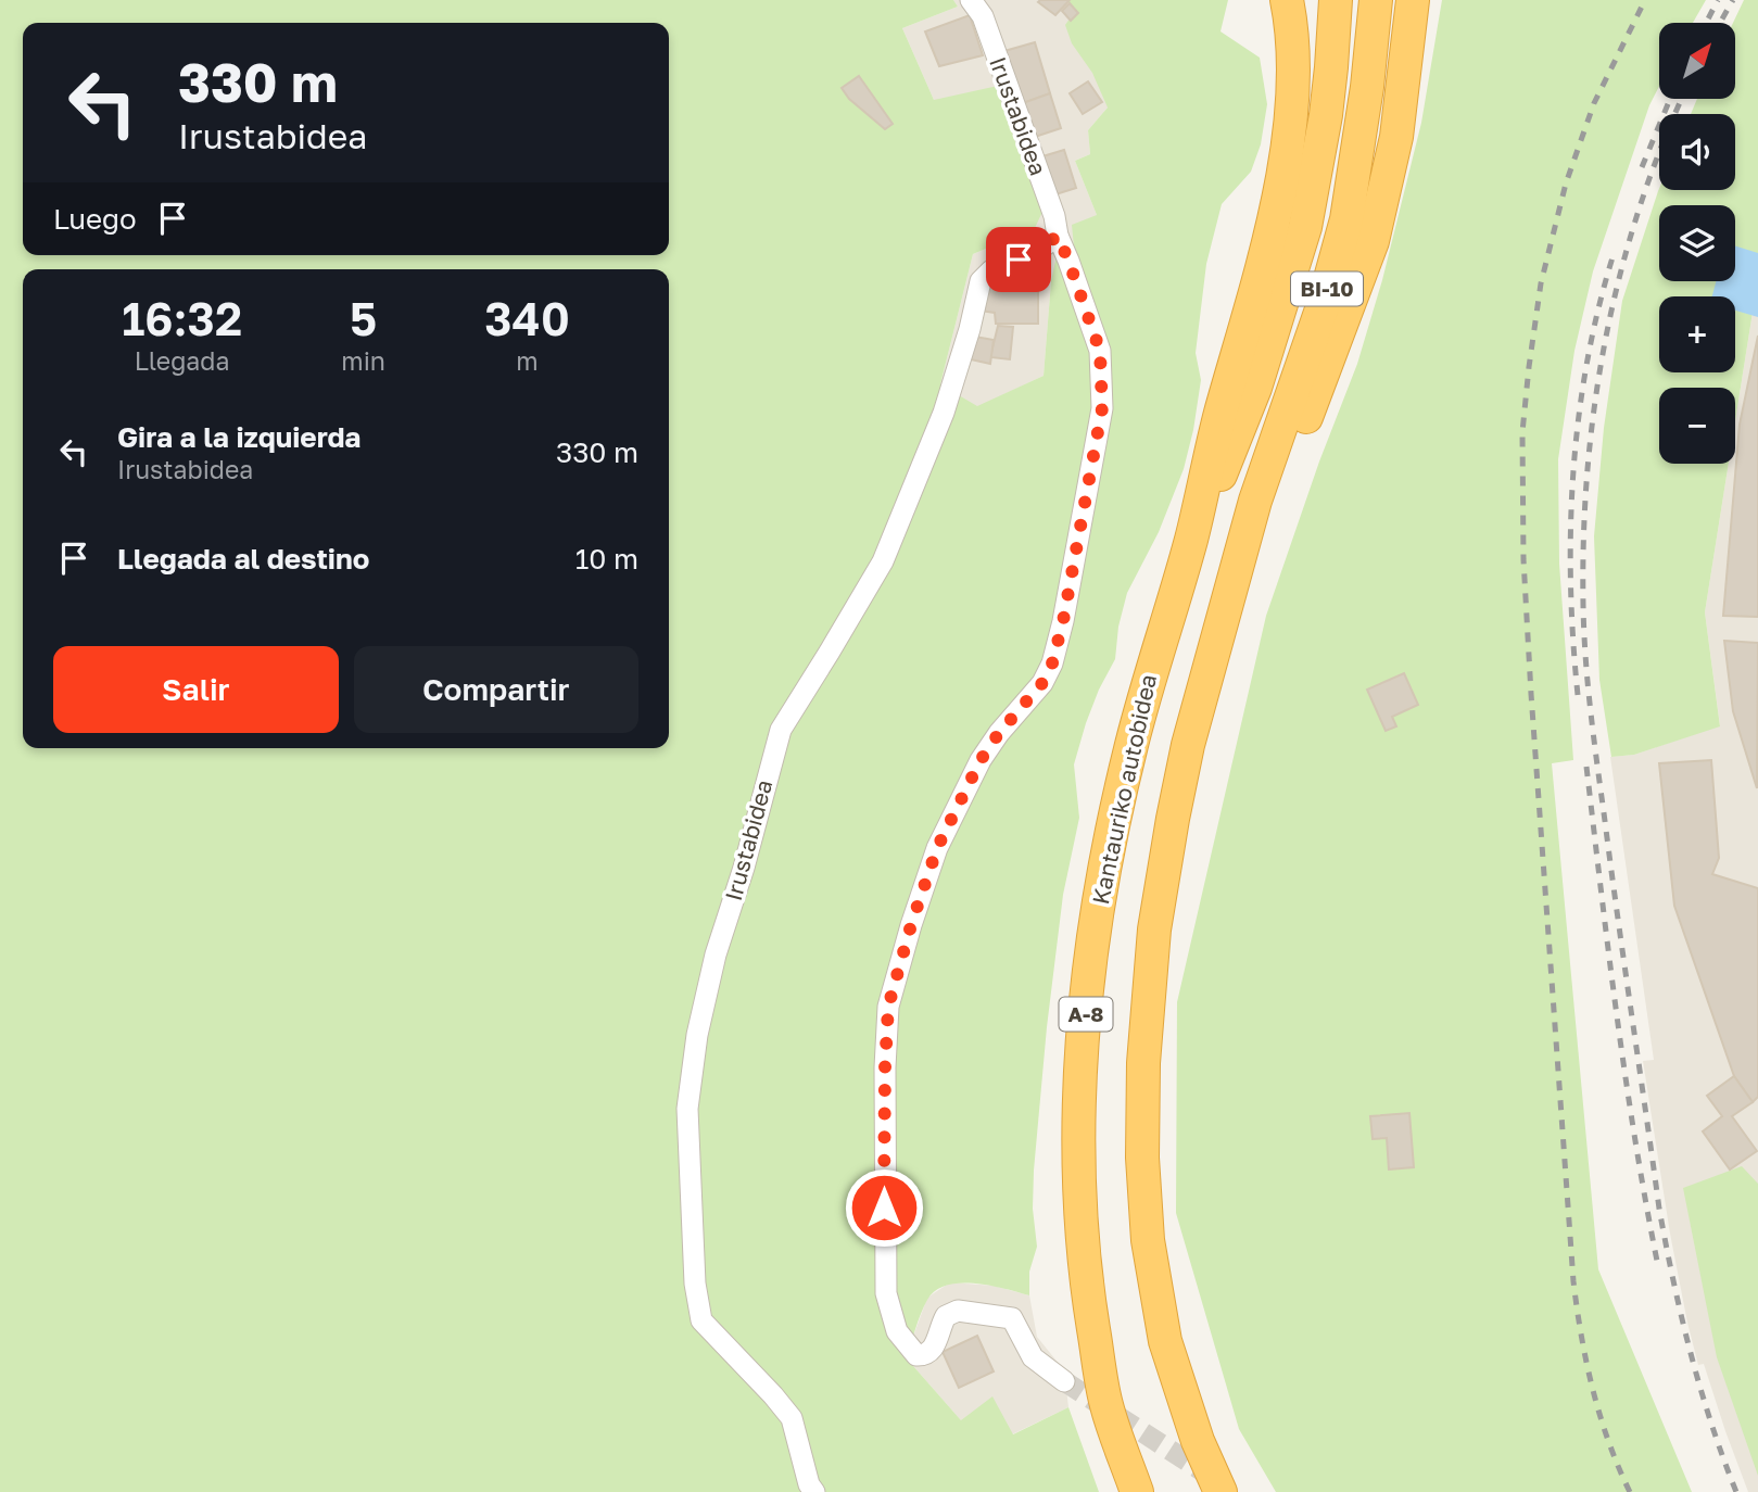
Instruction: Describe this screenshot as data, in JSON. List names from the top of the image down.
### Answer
{
  "streets": {
    "highway": ["BI-10", "Kantauriko autobidea", "A-8"],
    "street": ["Irustabidea"]
  },
  "crossings": [
    ["BI-10", "Kantauriko autobidea"],
    ["BI-10", "A-8"]
  ],
  "north": "top right",
  "page": {
    "map_buttons": ["+", "−"],
    "turn": ["330 m", "Irustabidea"],
    "then": "Luego",
    "eta": [
      "16:32",
      "Llegada",
      "5",
      "min",
      "340",
      "m"
    ],
    "list": [
      {
        "name": "Gira a la izquierda",
        "note": "Irustabidea",
        "value": "330 m"
      },
      {
        "name": "Llegada al destino",
        "value": "10 m"
      }
    ],
    "buttons": ["Salir", "Compartir"]
  }
}
